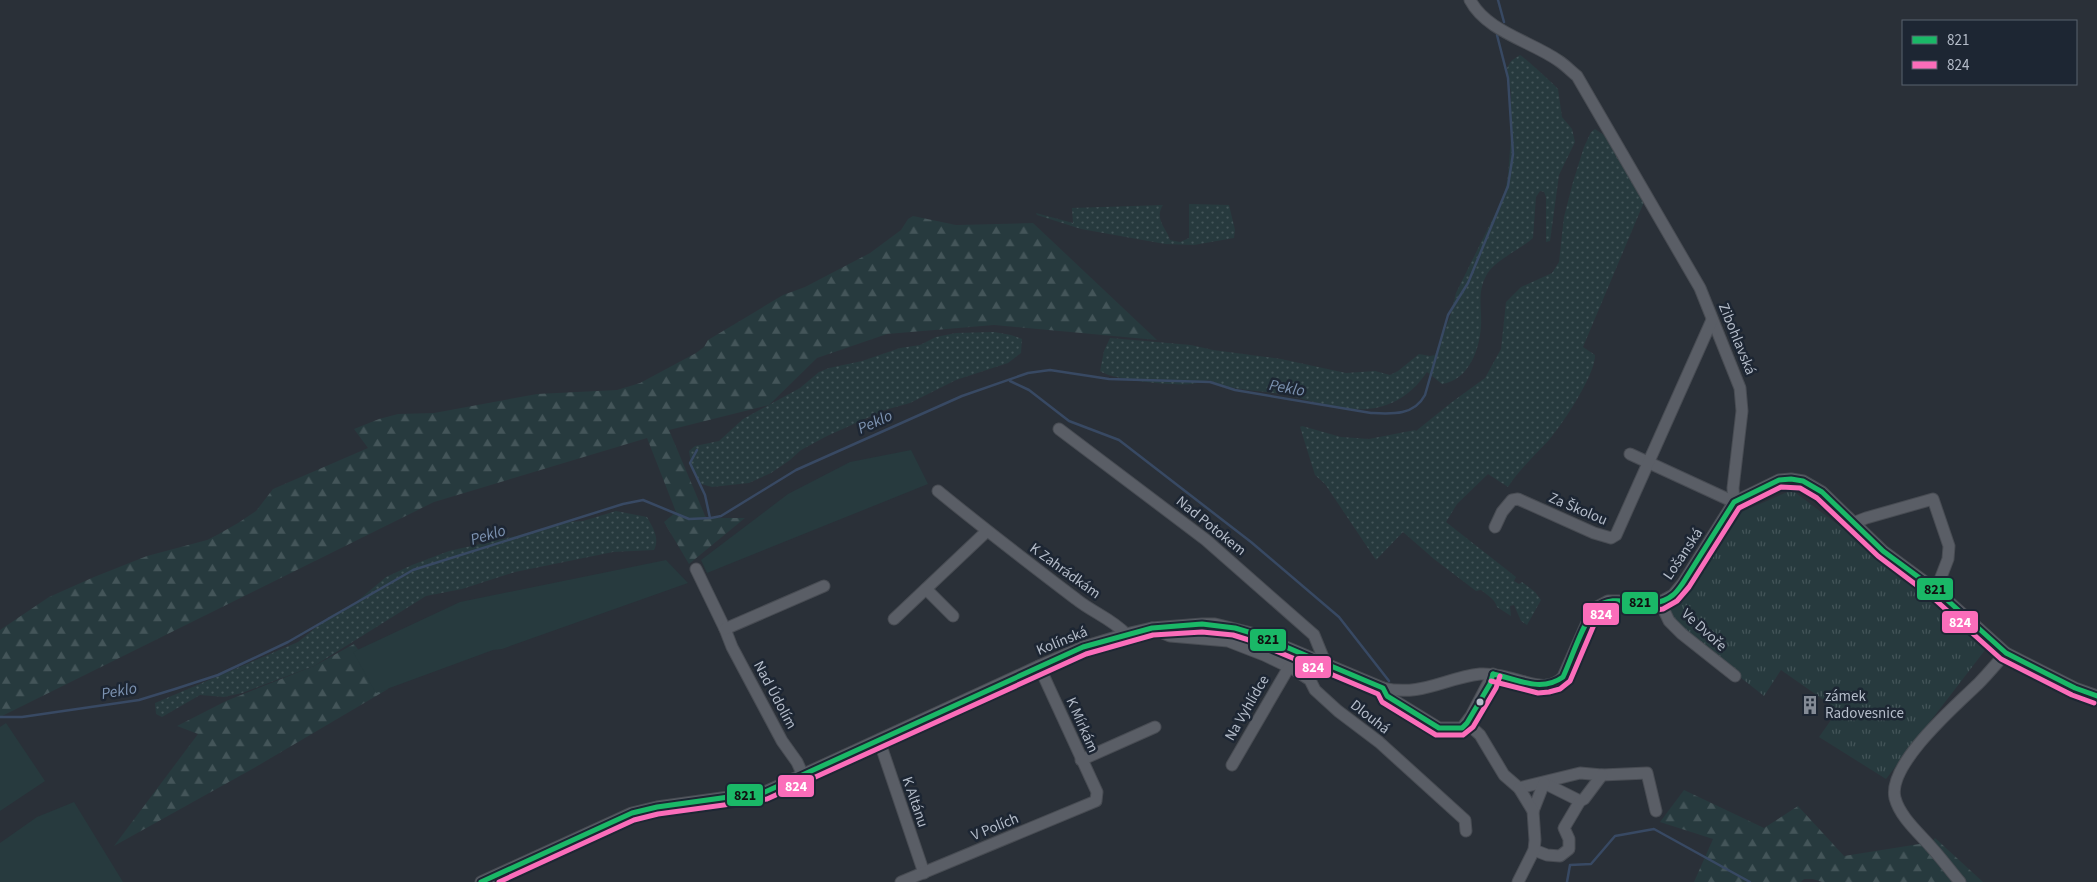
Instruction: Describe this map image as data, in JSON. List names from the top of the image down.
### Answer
{
  "streets": {
    "street": [
      "Zibohlavská",
      "Za Školou",
      "Nad Potokem",
      "Lošanská",
      "K Zahrádkám",
      "Ve Dvoře",
      "Kolínská",
      "Nad Údolím",
      "Na Vyhlídce",
      "Dlouhá",
      "K Mírkám",
      "K Altánu",
      "V Polích"
    ]
  },
  "crossings": [
    ["Zibohlavská", "Za Školou"],
    ["Zibohlavská", "Lošanská"],
    ["Nad Potokem", "Kolínská"],
    ["Lošanská", "Ve Dvoře"],
    ["K Zahrádkám", "Kolínská"],
    ["Kolínská", "Nad Údolím"],
    ["Kolínská", "Dlouhá"],
    ["Kolínská", "K Mírkám"],
    ["Kolínská", "K Altánu"],
    ["Na Vyhlídce", "Dlouhá"],
    ["K Mírkám", "V Polích"],
    ["K Altánu", "V Polích"]
  ],
  "water": ["Peklo"],
  "places": {
    "building": ["zámek Radovesnice"]
  },
  "lines": ["transit line 821", "transit line 824"],
  "legend": ["821", "824"]
}
